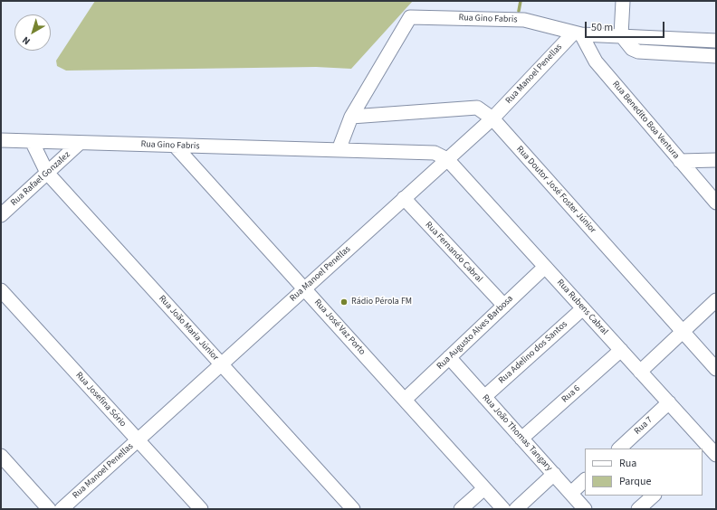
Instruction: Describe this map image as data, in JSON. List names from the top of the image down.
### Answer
{
  "streets": {
    "street": [
      "Rua Gino Fabris",
      "Rua Manoel Penellas",
      "Rua Benedito Boa Ventura",
      "Rua Rafael Gonzalez",
      "Rua Doutor José Foster Júnior",
      "Rua Fernando Cabral",
      "Rua Rubens Cabral",
      "Rua José Vaz Porto",
      "Rua João Maria Júnior",
      "Rua Augusto Alves Barbosa",
      "Rua Adelino dos Santos",
      "Rua 6",
      "Rua Josefina Sório",
      "Rua 7",
      "Rua João Thomas Tangary"
    ]
  },
  "crossings": [
    ["Rua Gino Fabris", "Rua Manoel Penellas"],
    ["Rua Gino Fabris", "Rua Benedito Boa Ventura"],
    ["Rua Gino Fabris", "Rua Rafael Gonzalez"],
    ["Rua Gino Fabris", "Rua Doutor José Foster Júnior"],
    ["Rua Gino Fabris", "Rua Rubens Cabral"],
    ["Rua Gino Fabris", "Rua José Vaz Porto"],
    ["Rua Gino Fabris", "Rua João Maria Júnior"],
    ["Rua Manoel Penellas", "Rua Benedito Boa Ventura"],
    ["Rua Manoel Penellas", "Rua Doutor José Foster Júnior"],
    ["Rua Manoel Penellas", "Rua Fernando Cabral"],
    ["Rua Manoel Penellas", "Rua Rubens Cabral"],
    ["Rua Manoel Penellas", "Rua José Vaz Porto"],
    ["Rua Manoel Penellas", "Rua João Maria Júnior"],
    ["Rua Manoel Penellas", "Rua Josefina Sório"],
    ["Rua Rafael Gonzalez", "Rua João Maria Júnior"],
    ["Rua Fernando Cabral", "Rua Augusto Alves Barbosa"],
    ["Rua Rubens Cabral", "Rua Augusto Alves Barbosa"],
    ["Rua Rubens Cabral", "Rua Adelino dos Santos"],
    ["Rua Rubens Cabral", "Rua 6"],
    ["Rua Rubens Cabral", "Rua 7"],
    ["Rua José Vaz Porto", "Rua Augusto Alves Barbosa"],
    ["Rua Augusto Alves Barbosa", "Rua João Thomas Tangary"],
    ["Rua Adelino dos Santos", "Rua João Thomas Tangary"],
    ["Rua 6", "Rua João Thomas Tangary"]
  ],
  "places": ["Rádio Pérola FM"],
  "legend": ["Rua", "Parque"],
  "scale_bar": "50 m",
  "north": "bottom left"
}
